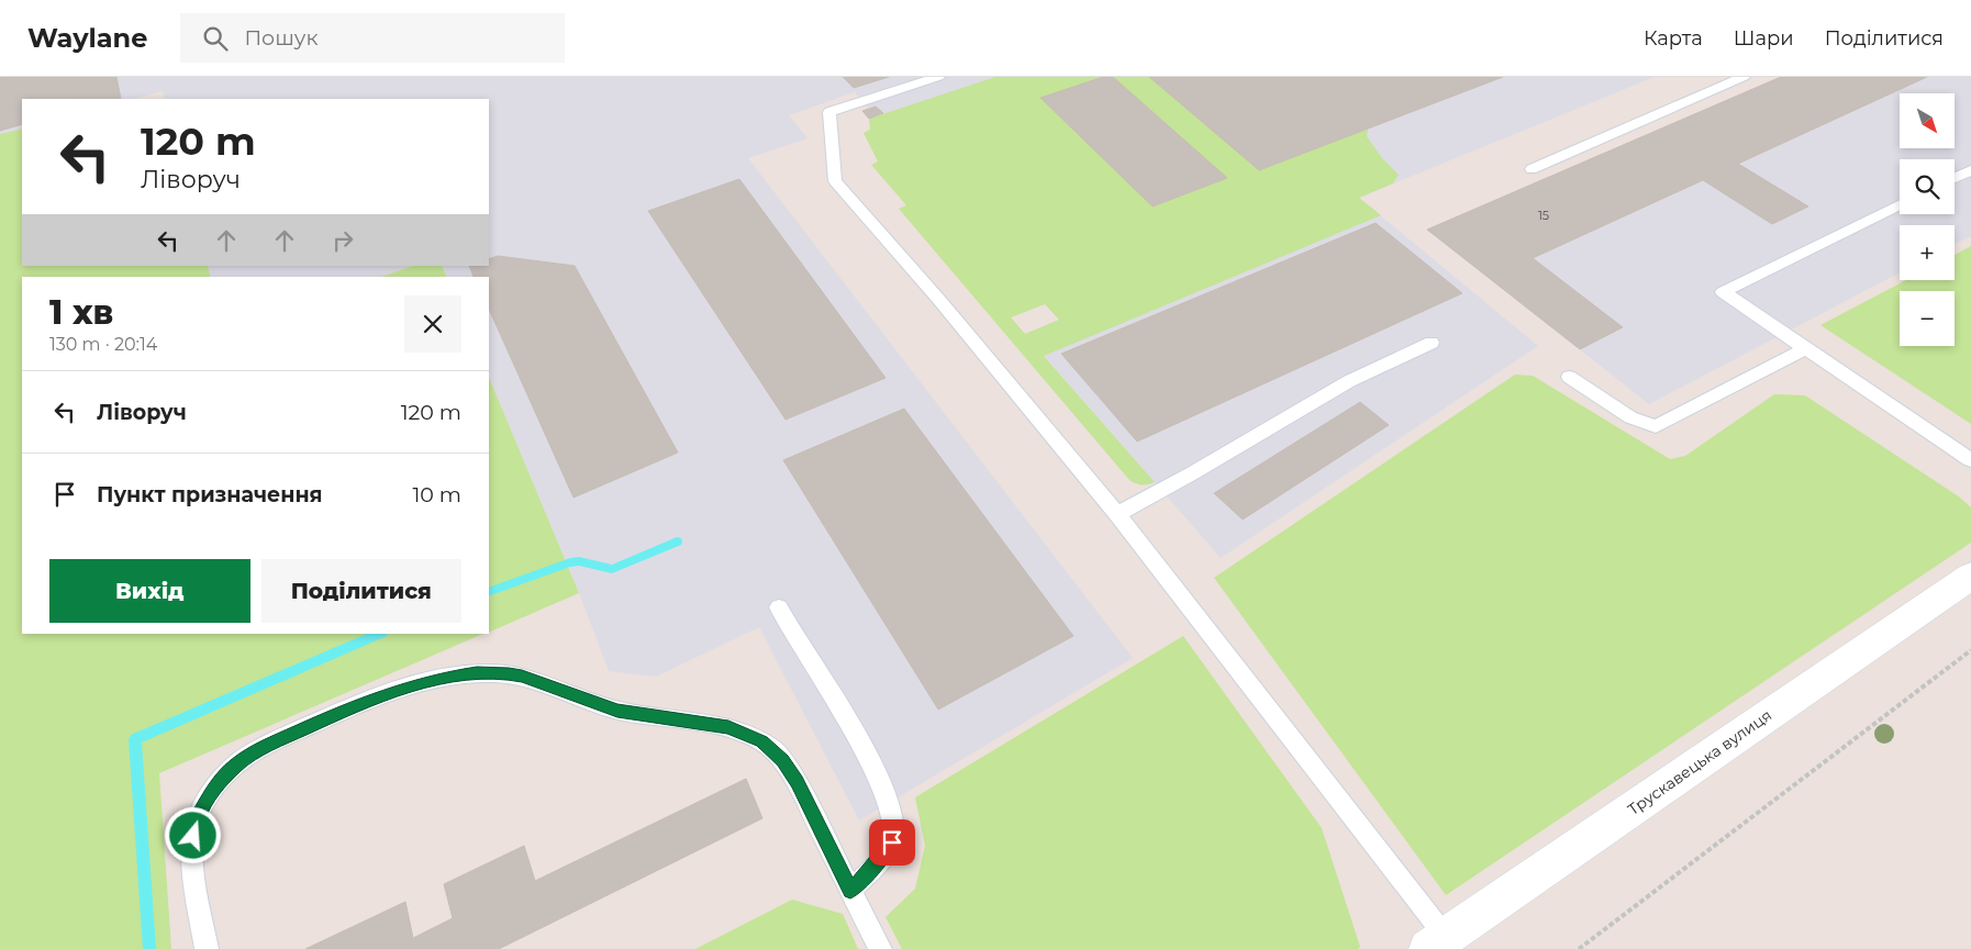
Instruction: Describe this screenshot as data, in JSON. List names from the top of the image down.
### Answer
{
  "streets": {
    "street": ["Трускавецька вулиця"]
  },
  "house_numbers": ["15"],
  "north": "bottom right",
  "page": {
    "header": "Waylane",
    "search": "Пошук",
    "nav": ["Карта", "Шари", "Поділитися"],
    "map_buttons": ["+", "−"],
    "turn": ["120 m", "Ліворуч"],
    "heading": ["1 хв", "130 m · 20:14"],
    "list": [
      {
        "name": "Ліворуч",
        "value": "120 m"
      },
      {
        "name": "Пункт призначення",
        "value": "10 m"
      }
    ],
    "buttons": ["Вихід", "Поділитися"]
  }
}
